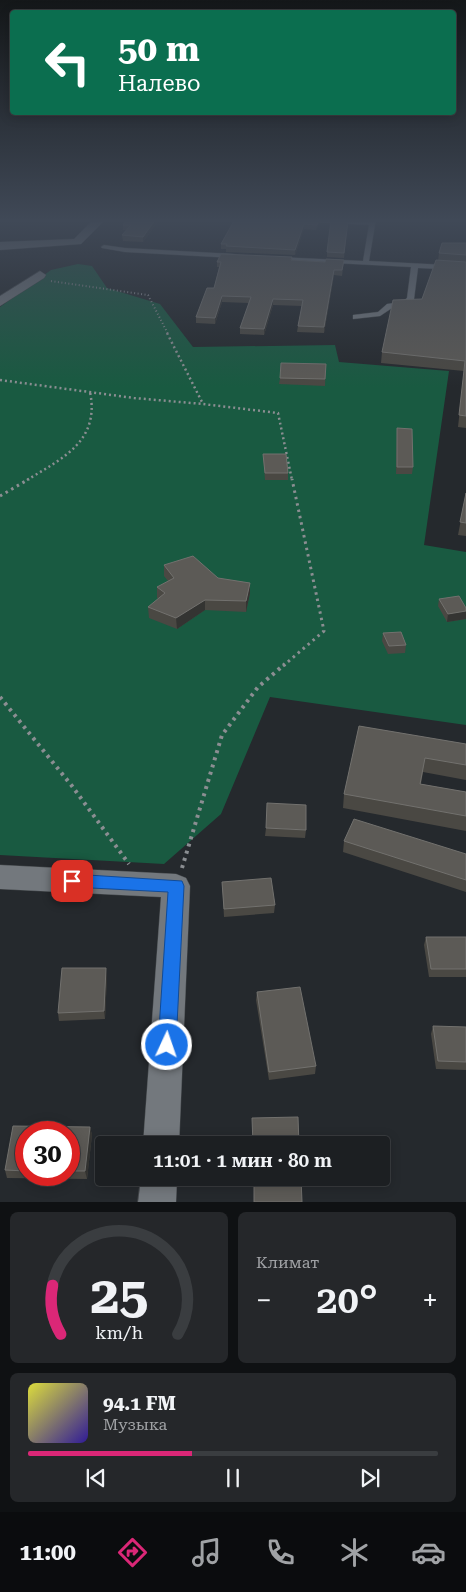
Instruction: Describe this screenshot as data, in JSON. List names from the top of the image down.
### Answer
{
  "page": {
    "turn": ["50 m", "Налево"],
    "limit": "30",
    "trip": "11:01 · 1 мин · 80 m",
    "tile": "Климат",
    "heat": ["−", "20°", "+"],
    "song": ["94.1 FM", "Музыка"],
    "tabs": "11:00",
    "gauge": ["25", "km/h"]
  }
}
